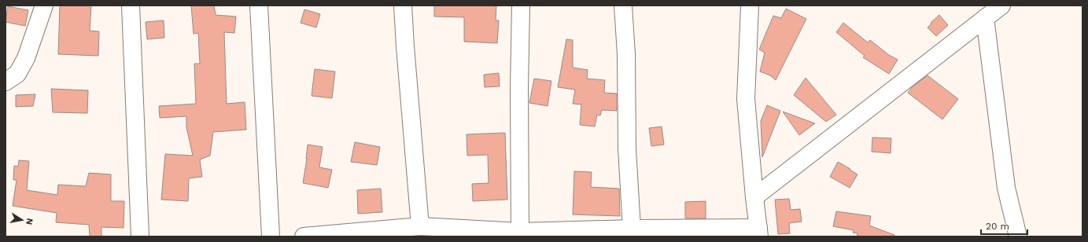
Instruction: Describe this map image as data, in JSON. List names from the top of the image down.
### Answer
{
  "scale_bar": "20 m",
  "north": "right"
}
